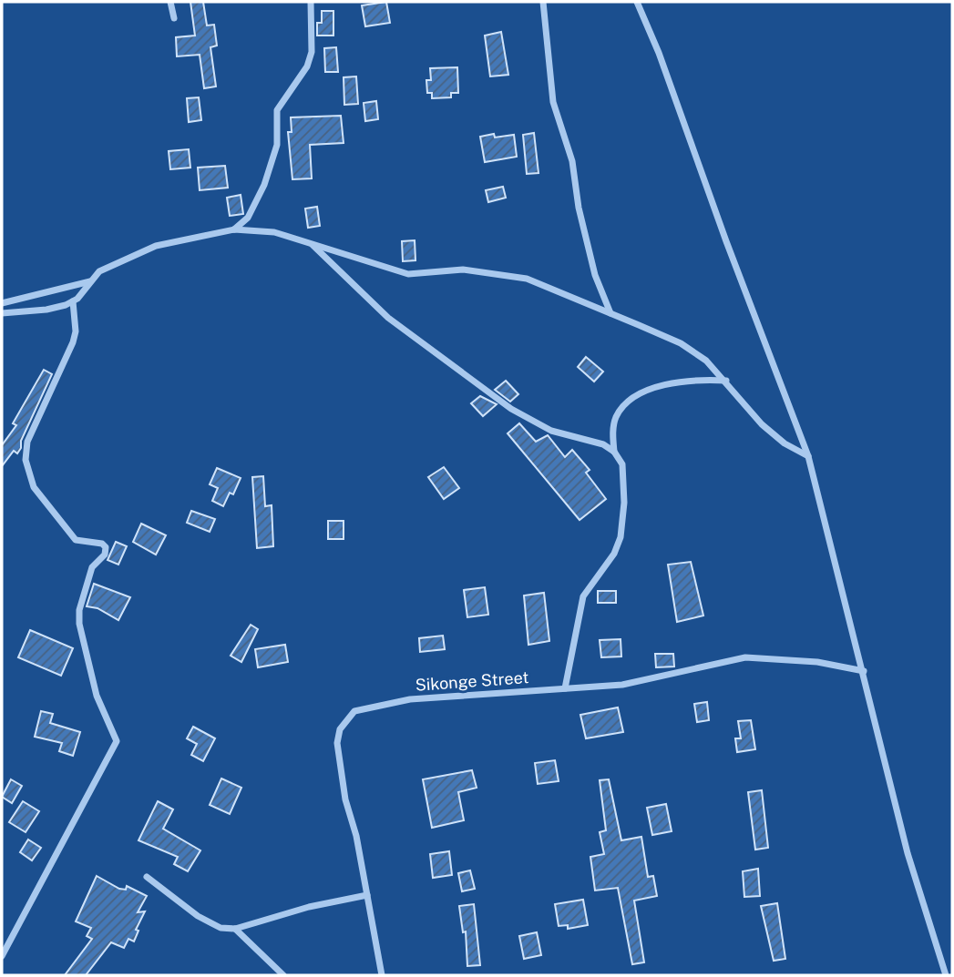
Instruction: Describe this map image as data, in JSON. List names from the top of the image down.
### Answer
{
  "streets": {
    "street": ["Sikonge Street"]
  }
}
